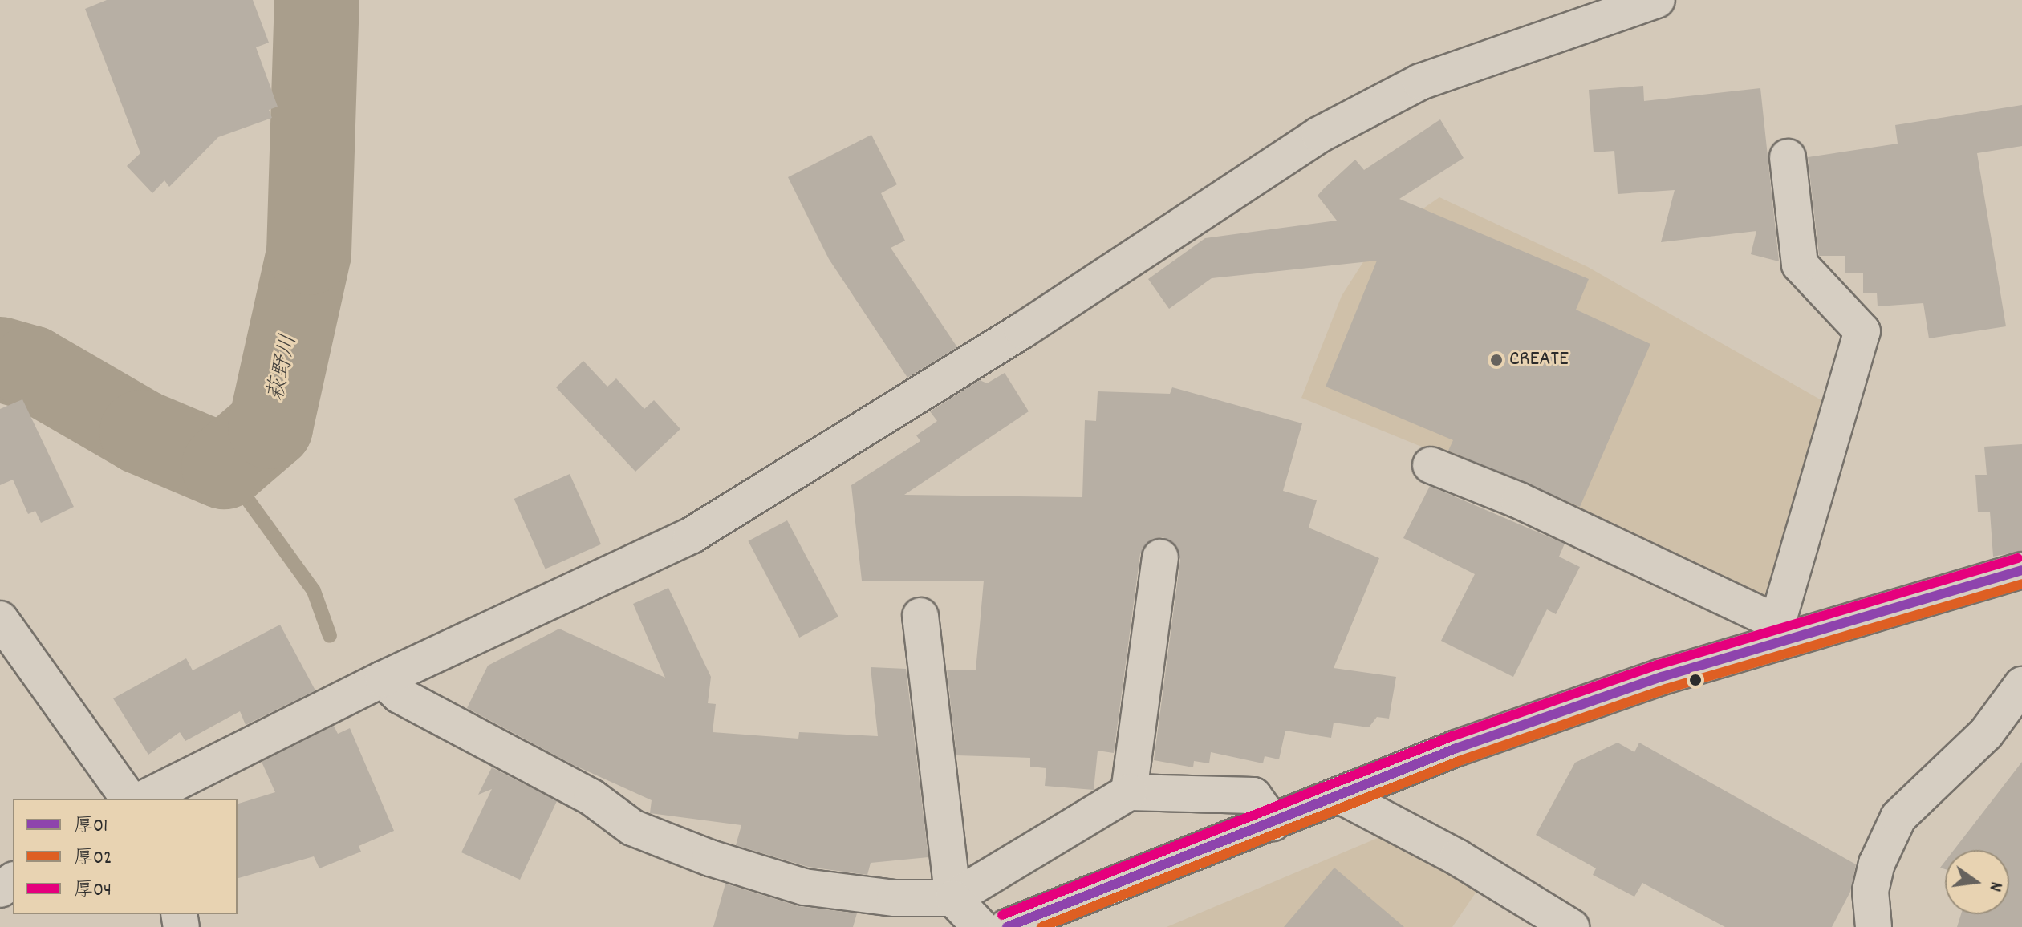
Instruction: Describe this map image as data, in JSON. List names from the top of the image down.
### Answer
{
  "water": ["萩野川"],
  "places": ["CREATE"],
  "lines": ["transit line 厚04", "transit line 厚01", "transit line 厚02"],
  "legend": ["厚01", "厚02", "厚04"],
  "north": "right"
}
